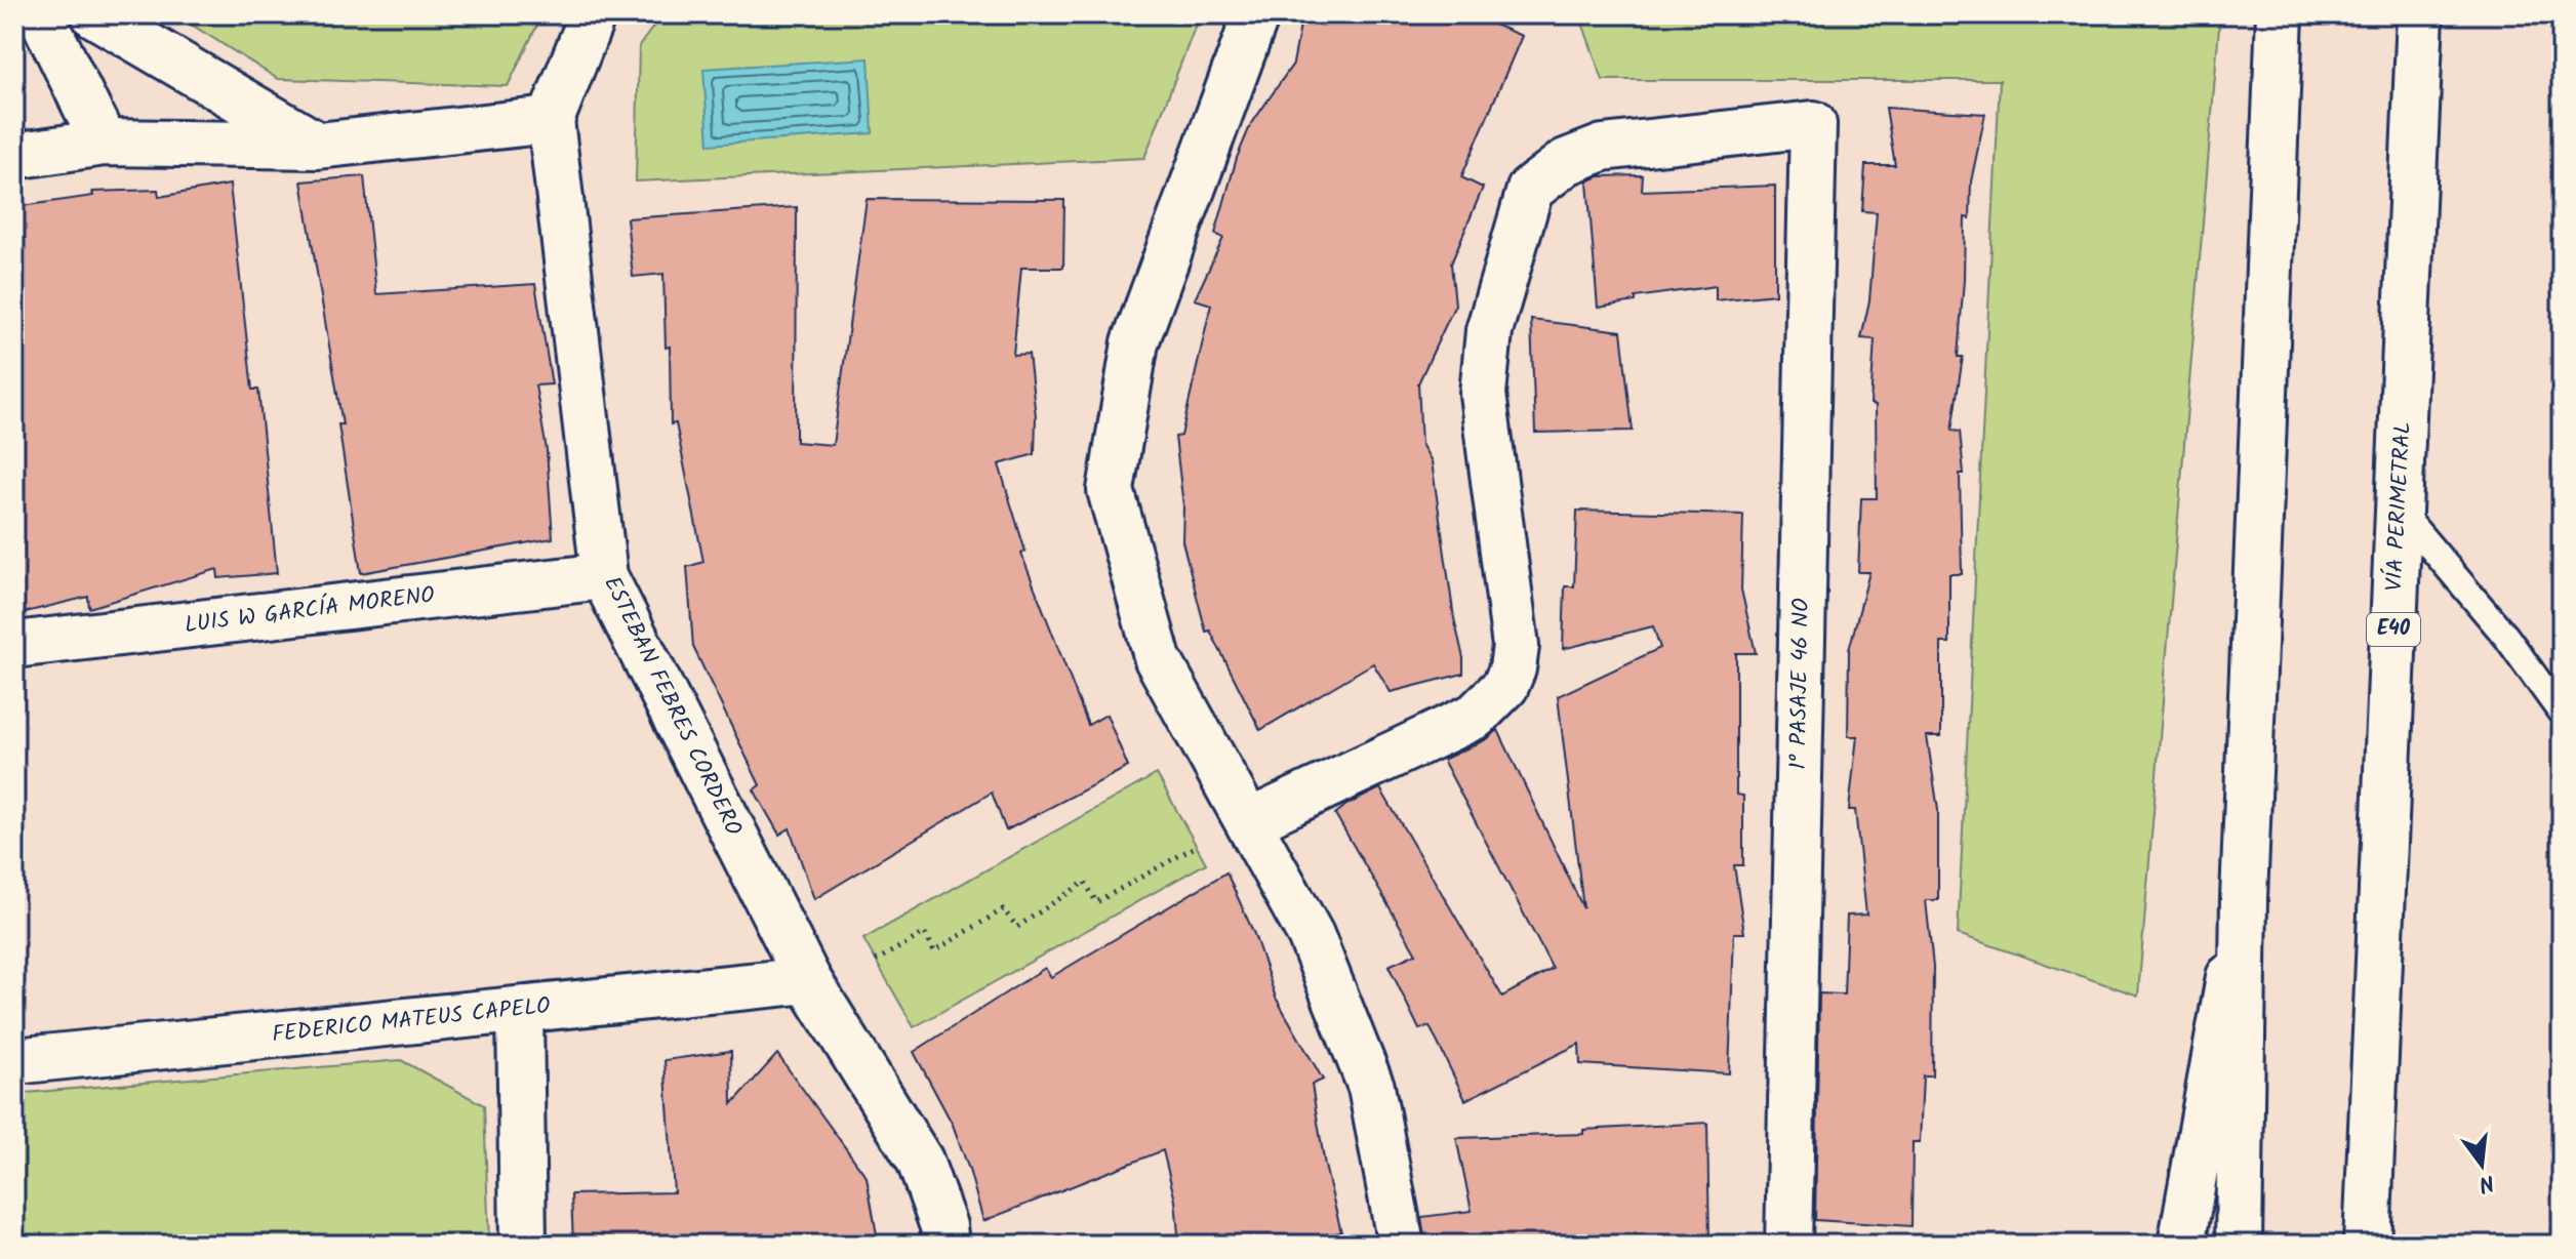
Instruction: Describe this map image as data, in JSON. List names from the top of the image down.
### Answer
{
  "streets": {
    "main road": [
      "VÍA PERIMETRAL",
      "LUIS W GARCÍA MORENO",
      "E40",
      "1° PASAJE 46 NO",
      "ESTEBAN FEBRES CORDERO",
      "FEDERICO MATEUS CAPELO"
    ]
  },
  "crossings": [
    ["LUIS W GARCÍA MORENO", "ESTEBAN FEBRES CORDERO"],
    ["ESTEBAN FEBRES CORDERO", "FEDERICO MATEUS CAPELO"]
  ],
  "north": "bottom"
}
